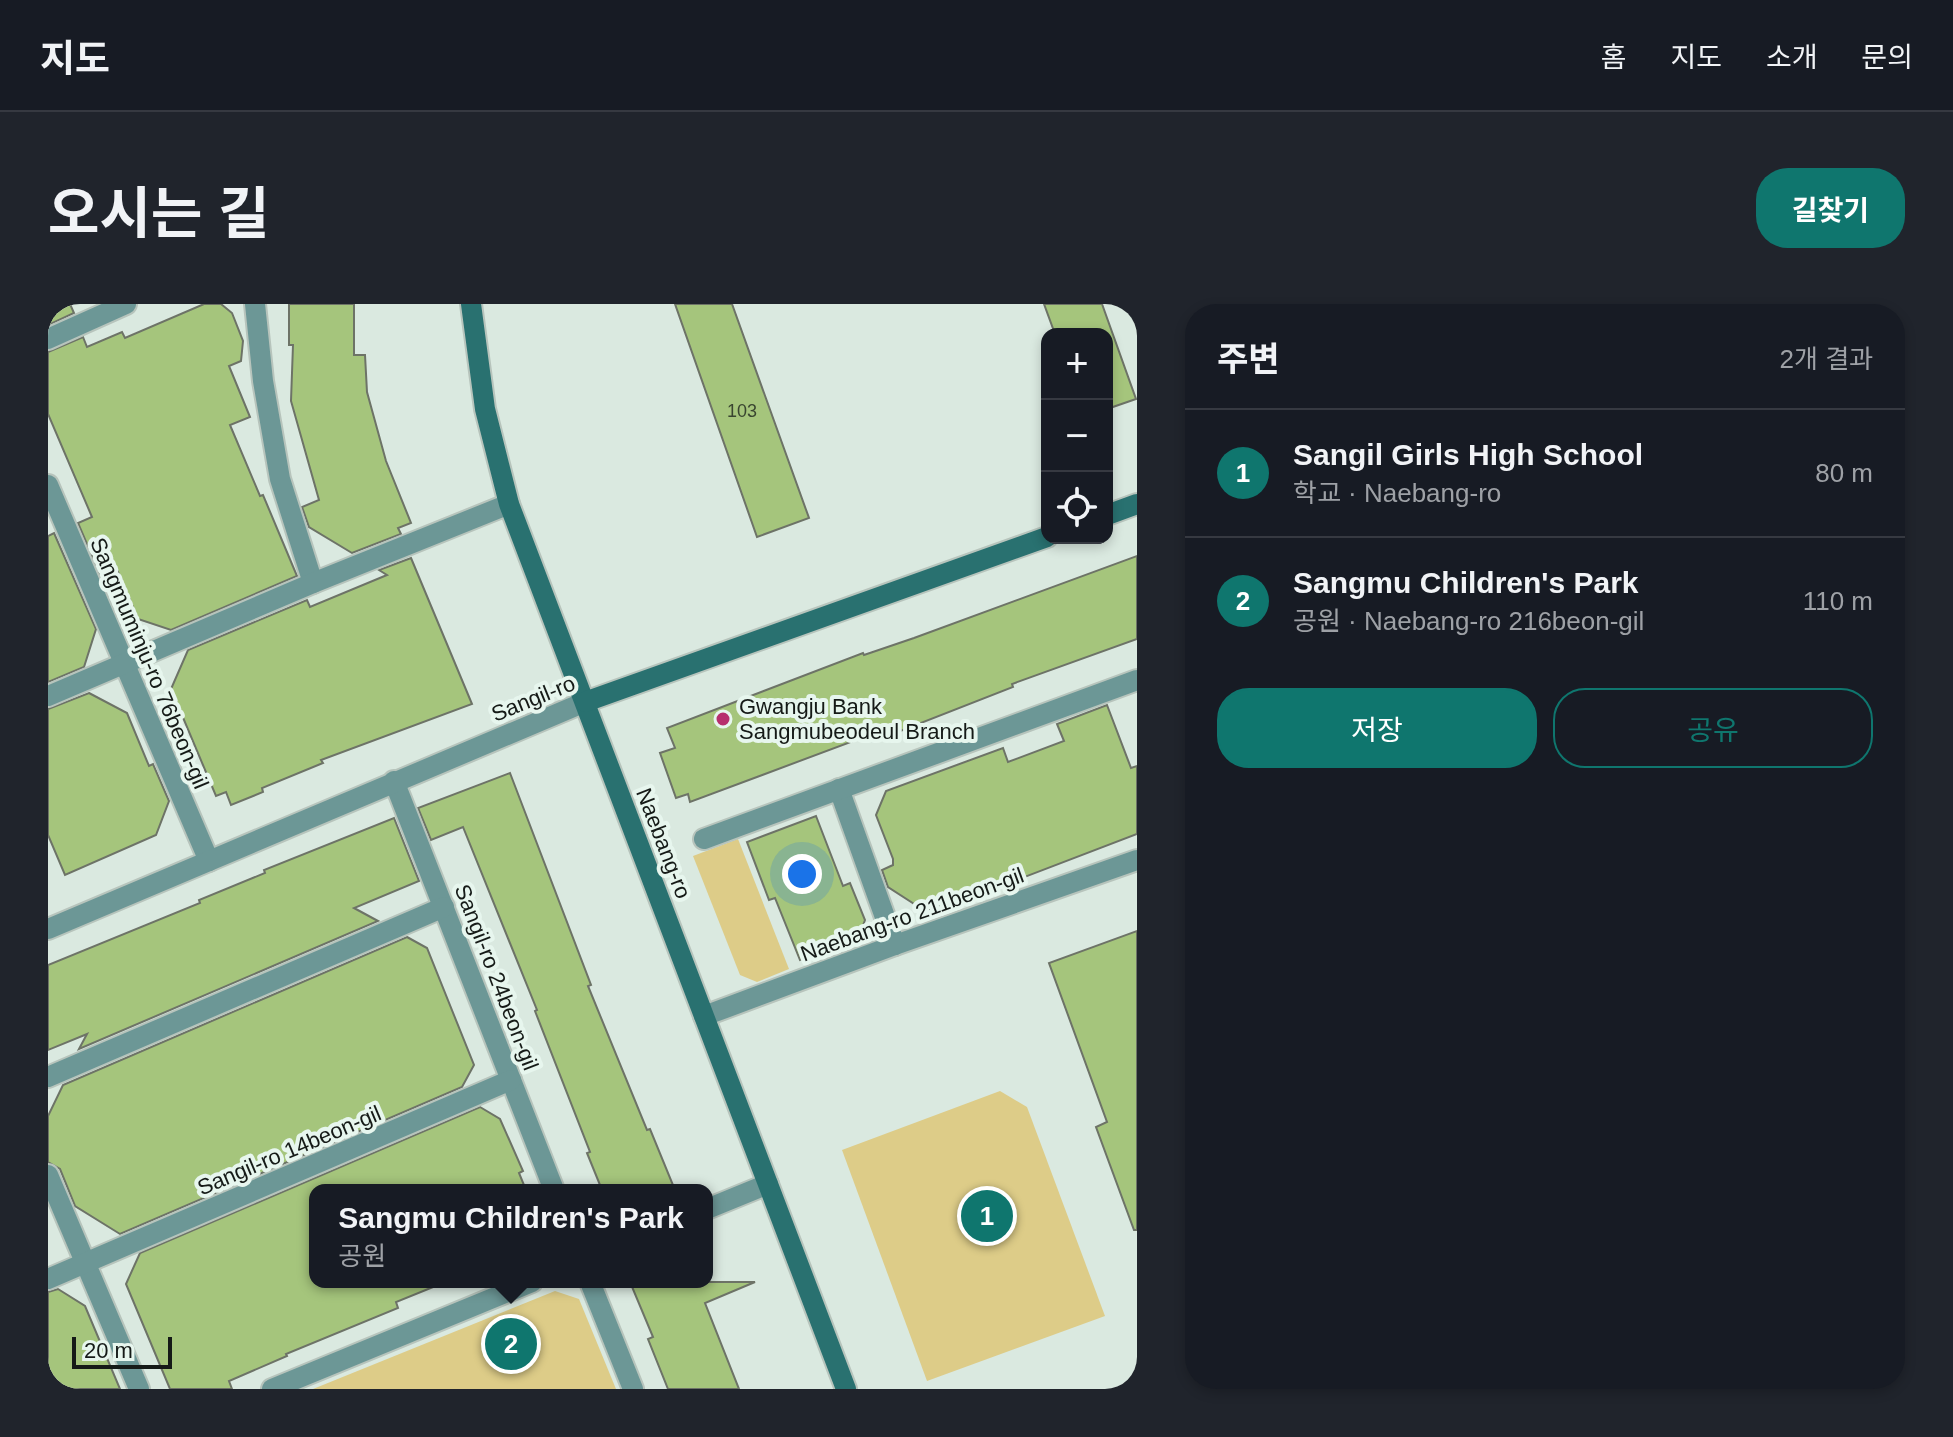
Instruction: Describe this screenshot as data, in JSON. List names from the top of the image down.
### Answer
{
  "streets": {
    "street": [
      "Sangmuminju-ro 76beon-gil",
      "Sangil-ro",
      "Naebang-ro",
      "Naebang-ro 211beon-gil",
      "Sangil-ro 24beon-gil",
      "Sangil-ro 14beon-gil"
    ]
  },
  "crossings": [
    ["Sangmuminju-ro 76beon-gil", "Sangil-ro"],
    ["Sangil-ro", "Naebang-ro"],
    ["Sangil-ro", "Sangil-ro 24beon-gil"],
    ["Naebang-ro", "Naebang-ro 211beon-gil"],
    ["Sangil-ro 24beon-gil", "Sangil-ro 14beon-gil"]
  ],
  "places": ["Gwangju Bank Sangmubeodeul Branch"],
  "house_numbers": ["103"],
  "scale_bar": "20 m",
  "page": {
    "header": "지도",
    "nav": [
      "홈",
      "지도",
      "소개",
      "문의"
    ],
    "title": "오시는 길",
    "buttons": [
      "길찾기",
      ["저장", "공유"]
    ],
    "heading": ["주변", "2개 결과"],
    "map_buttons": ["+", "−"],
    "list": [
      {
        "mark": "1",
        "name": "Sangil Girls High School",
        "note": "학교 · Naebang-ro",
        "value": "80 m"
      },
      {
        "mark": "2",
        "name": "Sangmu Children's Park",
        "note": "공원 · Naebang-ro 216beon-gil",
        "value": "110 m"
      }
    ],
    "popup": ["Sangmu Children's Park", "공원"],
    "pins": ["1", "2"],
    "scale": "20 m"
  }
}
